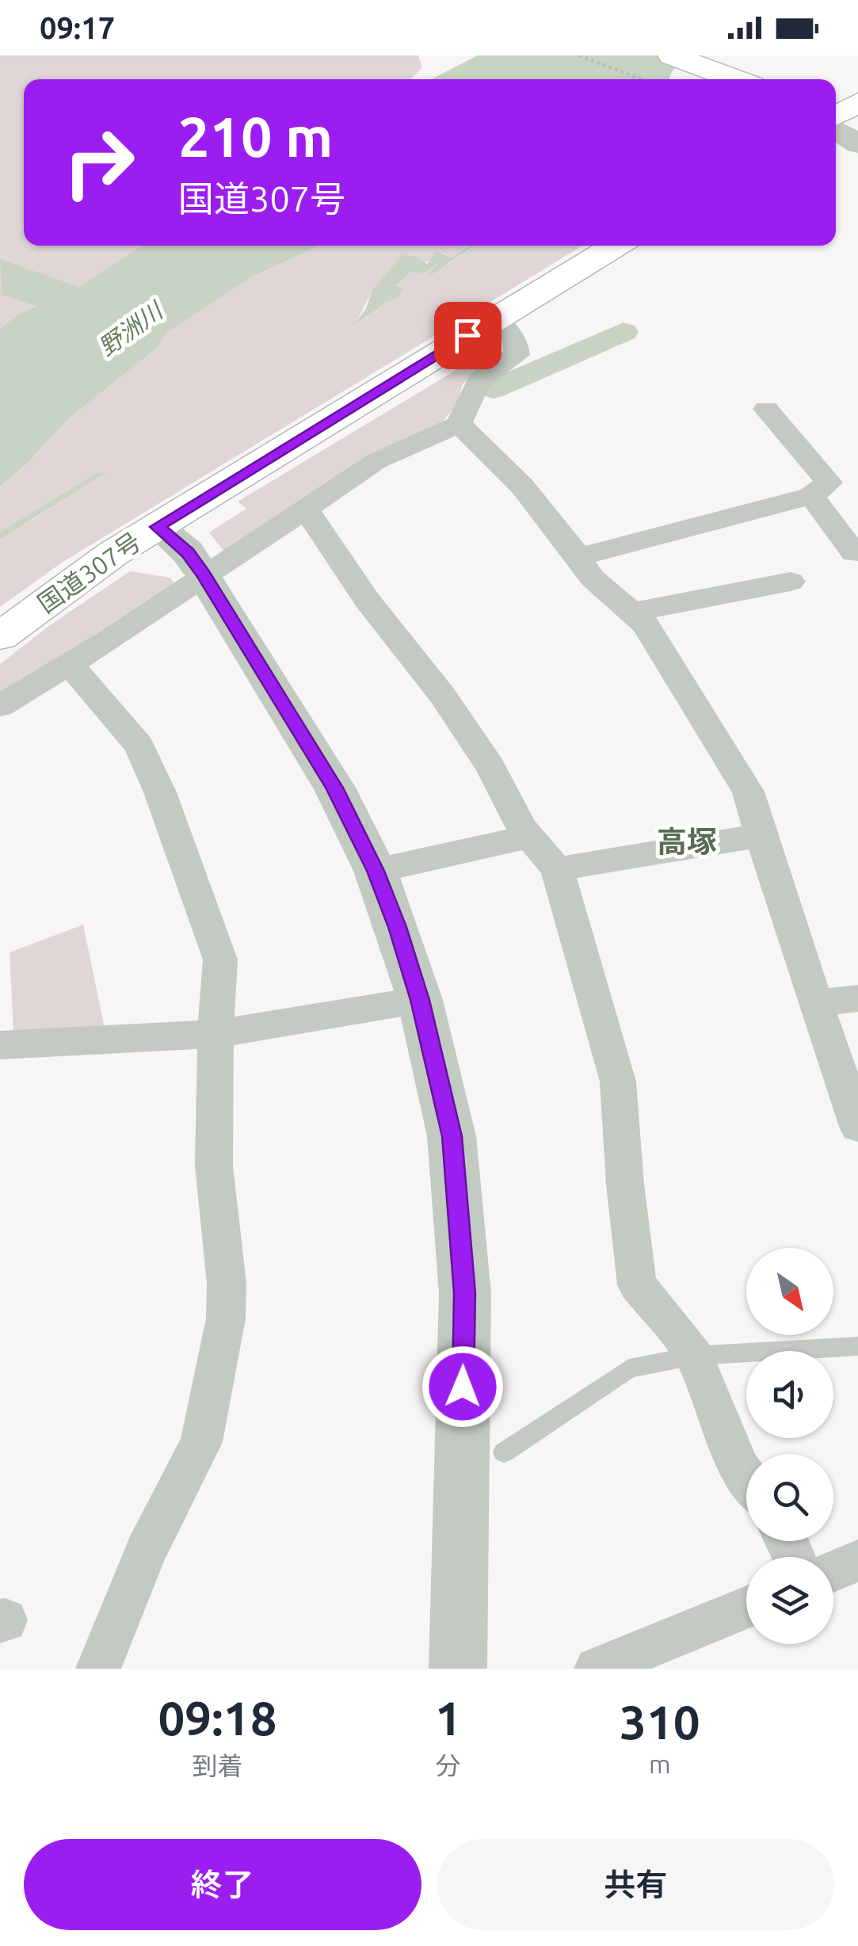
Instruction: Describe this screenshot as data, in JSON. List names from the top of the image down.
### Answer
{
  "streets": {
    "main road": ["国道307号"]
  },
  "districts": ["高塚"],
  "water": ["野洲川"],
  "north": "bottom right",
  "page": {
    "status": "09:17",
    "turn": ["210 m", "国道307号"],
    "eta": [
      "09:18",
      "到着",
      "1",
      "分",
      "310",
      "m"
    ],
    "buttons": ["終了", "共有"]
  }
}
